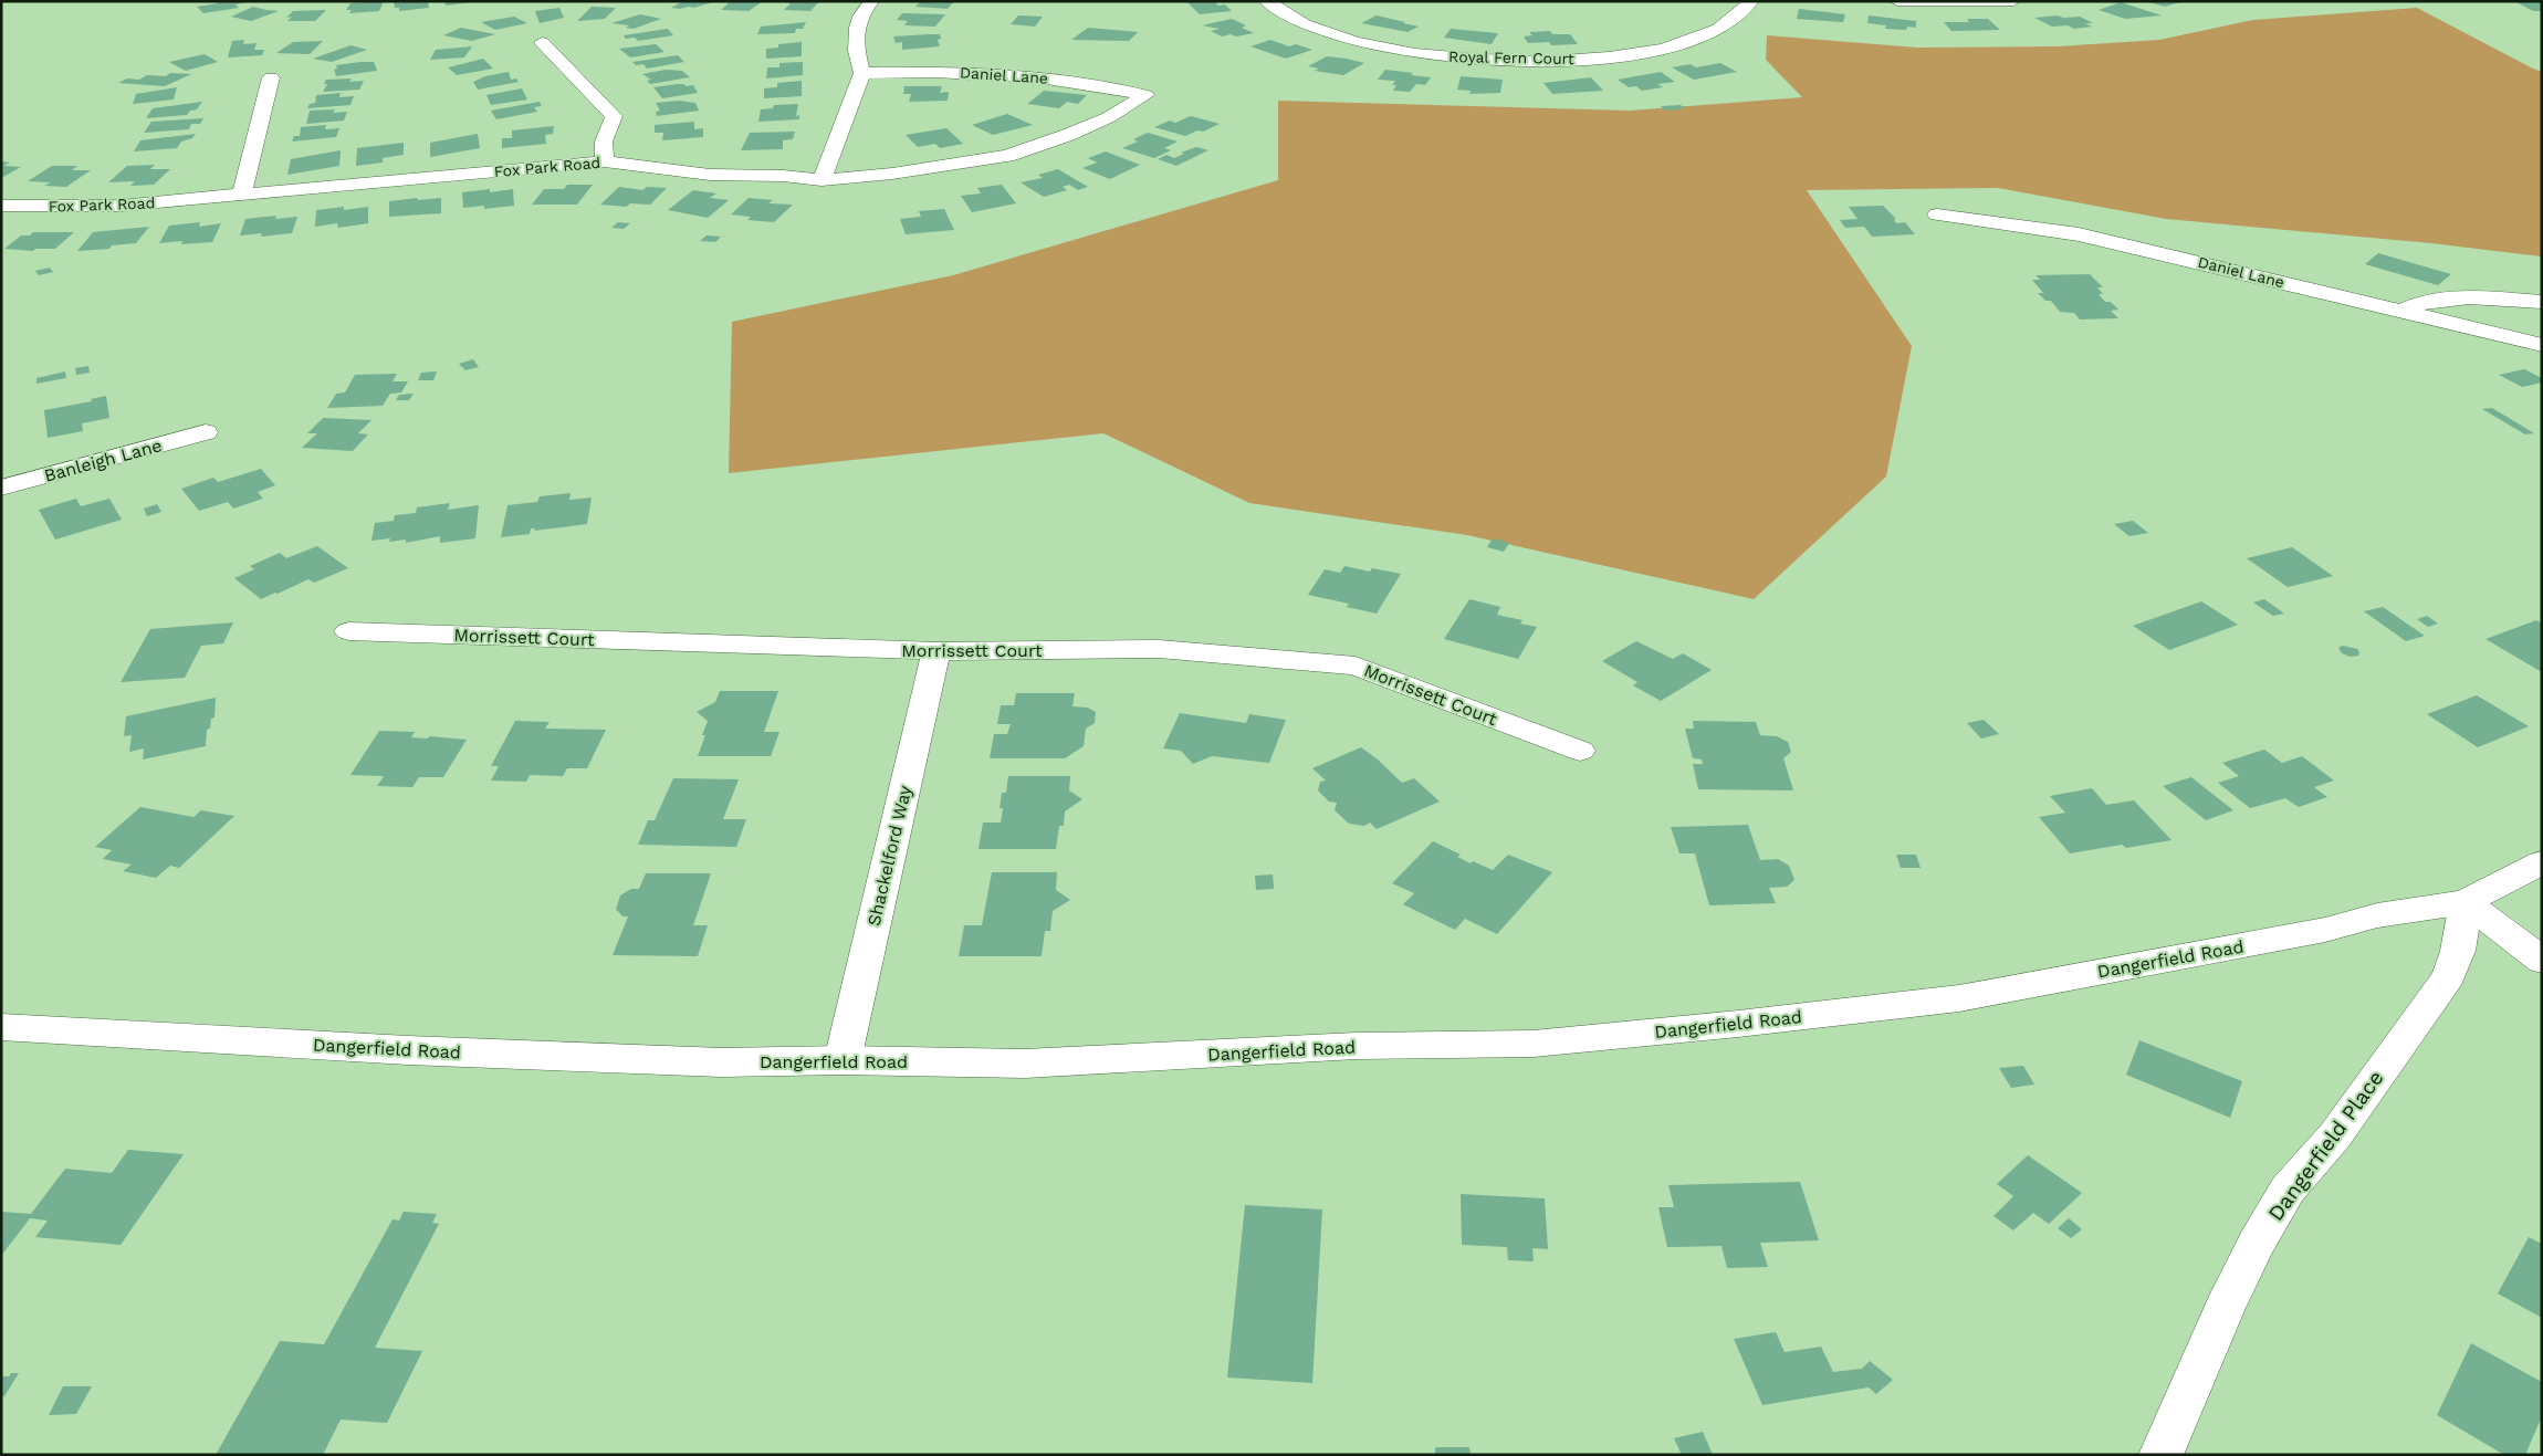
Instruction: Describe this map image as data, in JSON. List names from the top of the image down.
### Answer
{
  "streets": {
    "street": [
      "Royal Fern Court",
      "Daniel Lane",
      "Fox Park Road",
      "Banleigh Lane",
      "Morrissett Court",
      "Shackelford Way",
      "Dangerfield Road",
      "Dangerfield Place"
    ]
  },
  "crossings": [
    ["Daniel Lane", "Fox Park Road"],
    ["Morrissett Court", "Shackelford Way"],
    ["Shackelford Way", "Dangerfield Road"],
    ["Dangerfield Road", "Dangerfield Place"]
  ]
}
